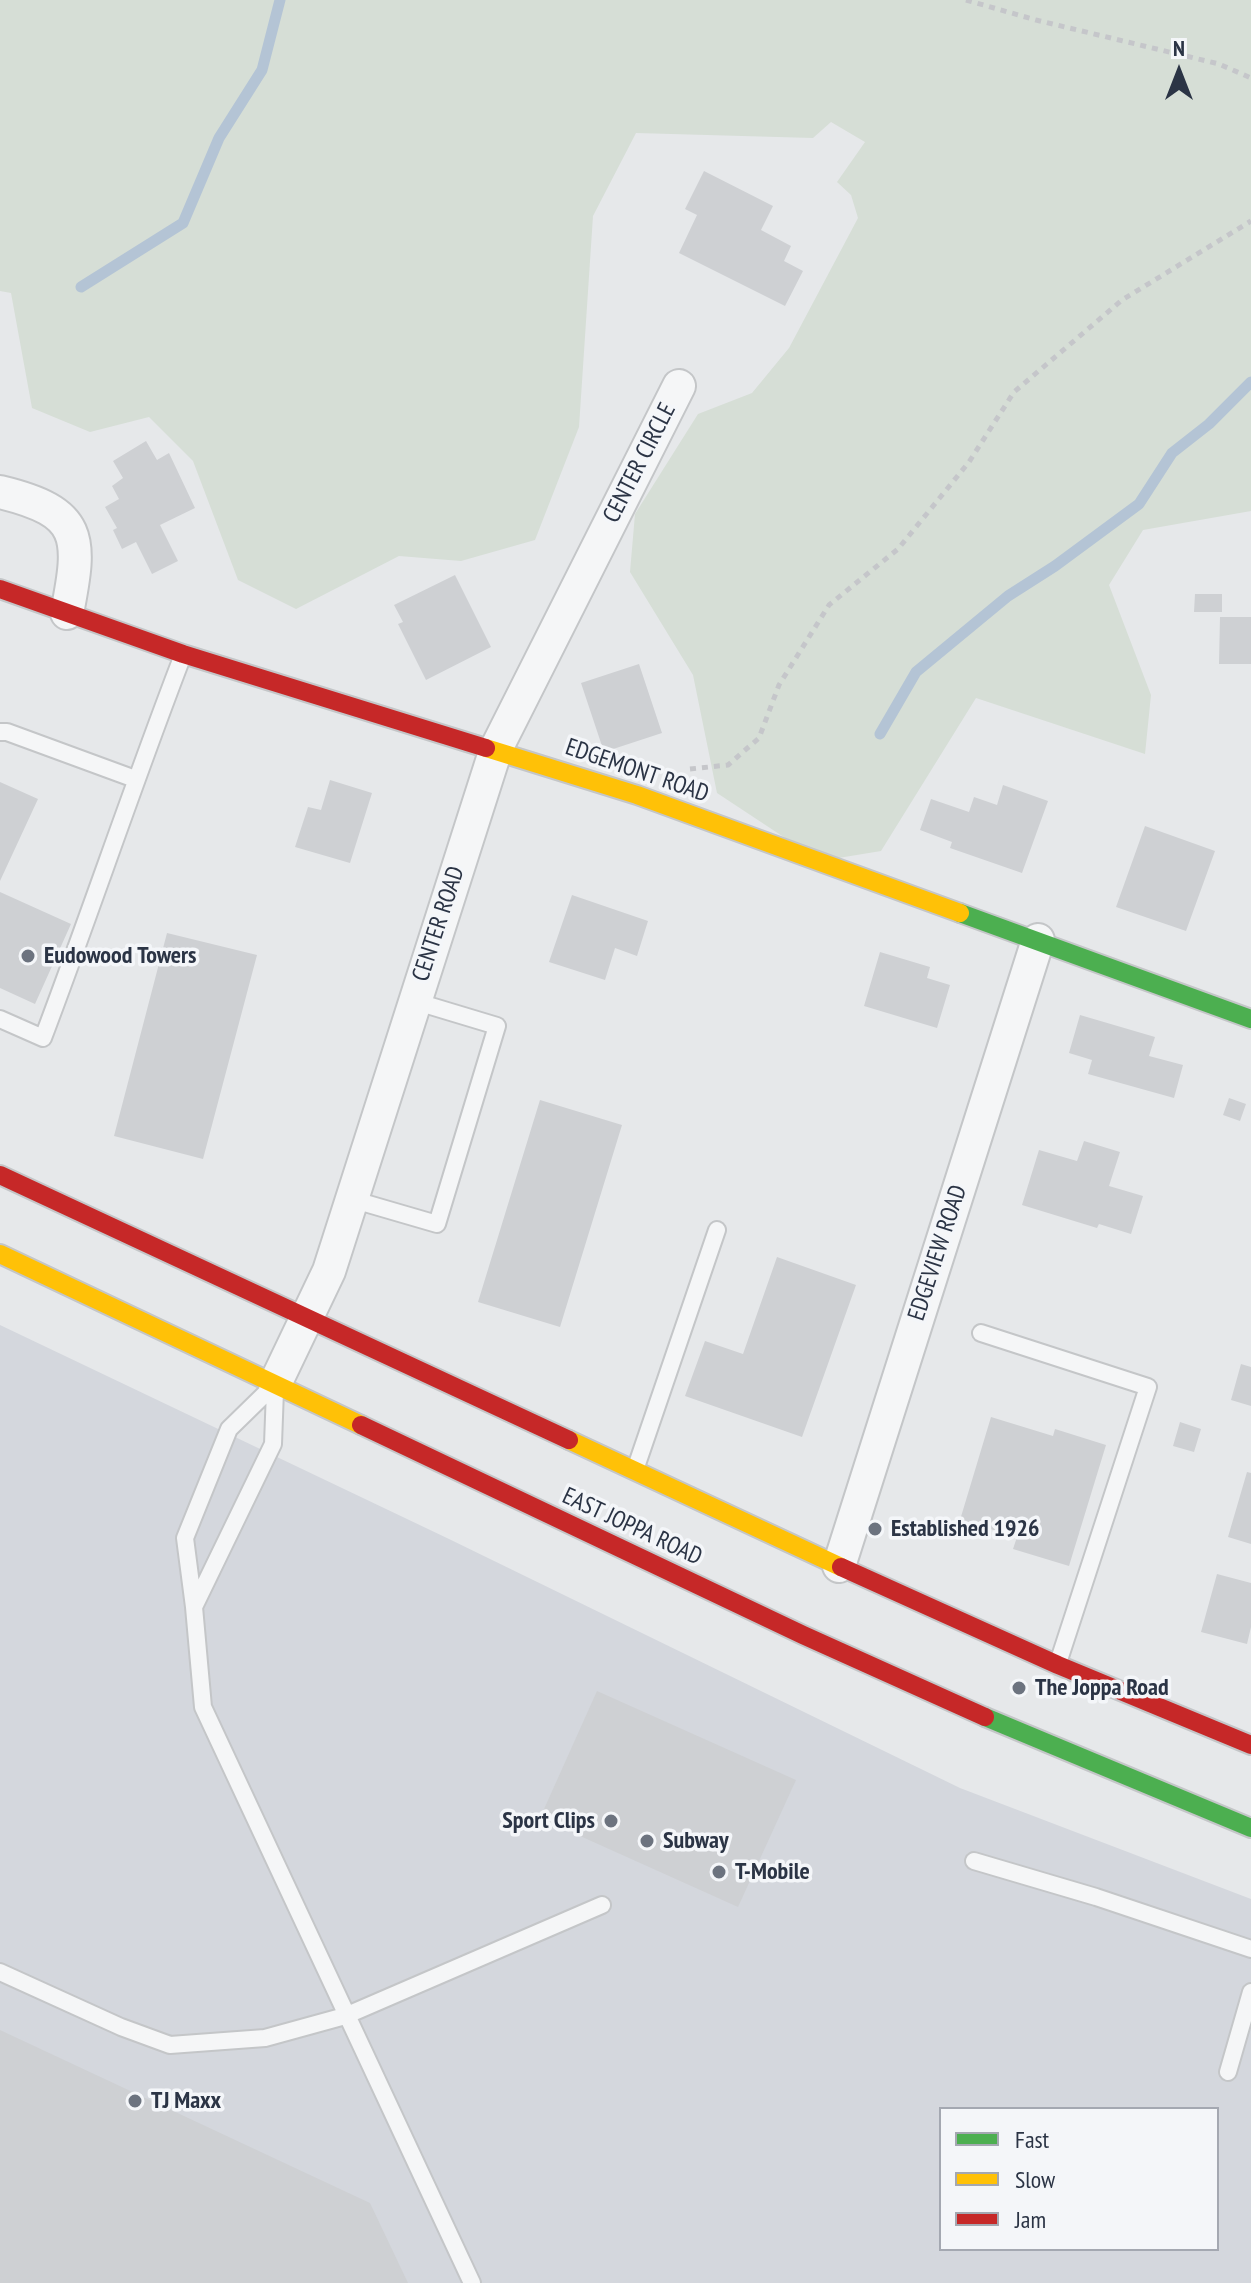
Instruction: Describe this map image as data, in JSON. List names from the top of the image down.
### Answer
{
  "streets": {
    "main road": ["EDGEMONT ROAD", "EAST JOPPA ROAD"],
    "street": ["CENTER CIRCLE", "CENTER ROAD", "EDGEVIEW ROAD"]
  },
  "crossings": [
    ["CENTER CIRCLE", "CENTER ROAD"],
    ["EDGEMONT ROAD", "CENTER ROAD"],
    ["EDGEMONT ROAD", "EDGEVIEW ROAD"],
    ["CENTER ROAD", "EAST JOPPA ROAD"]
  ],
  "places": [
    "Eudowood Towers",
    "Established 1926",
    "The Joppa Road",
    "Sport Clips",
    "Subway",
    "T-Mobile",
    "TJ Maxx"
  ],
  "legend": ["Fast", "Slow", "Jam"],
  "north": "top"
}
